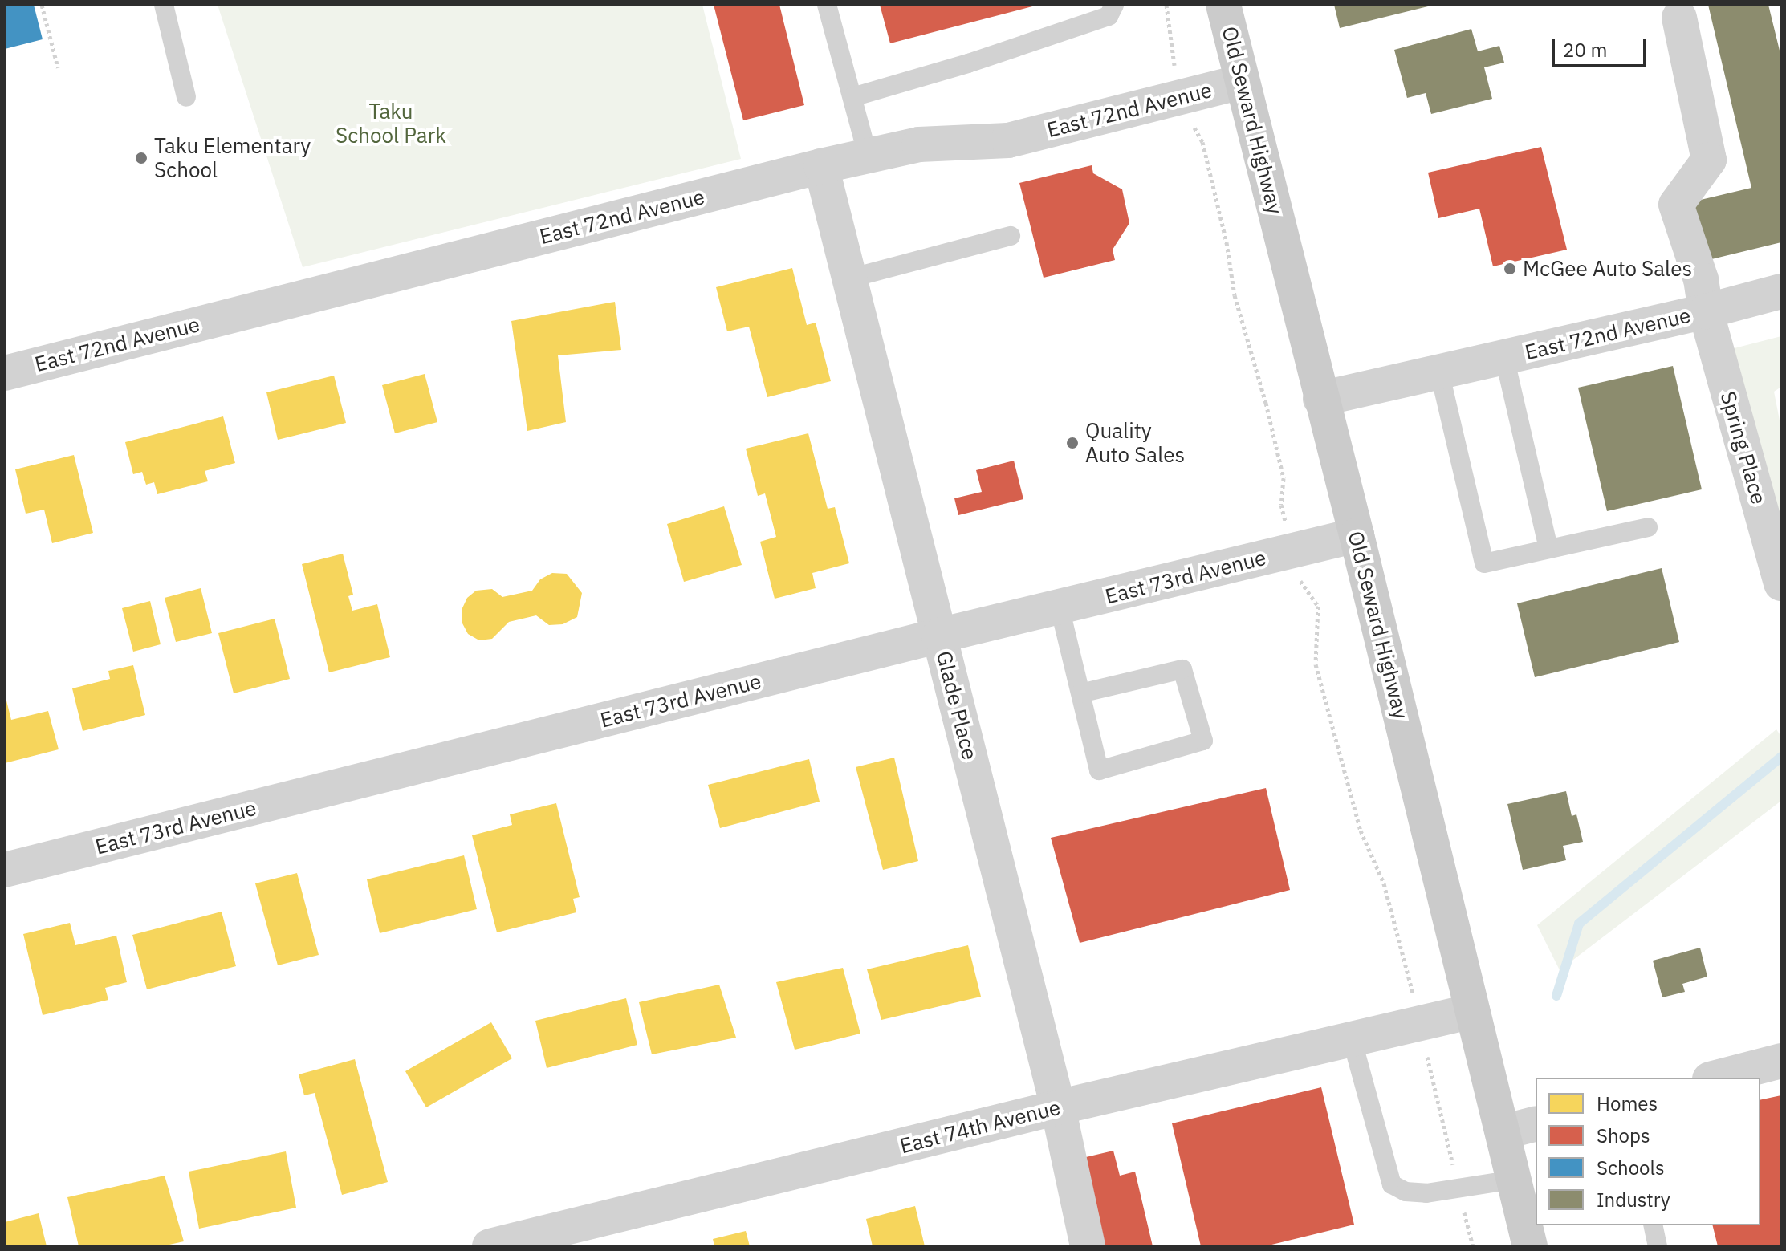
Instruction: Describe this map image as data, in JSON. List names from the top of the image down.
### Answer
{
  "streets": {
    "main road": ["Old Seward Highway"],
    "street": [
      "East 72nd Avenue",
      "Spring Place",
      "East 73rd Avenue",
      "Glade Place",
      "East 74th Avenue"
    ]
  },
  "crossings": [
    ["East 72nd Avenue", "Old Seward Highway"],
    ["East 72nd Avenue", "Spring Place"],
    ["East 72nd Avenue", "Glade Place"],
    ["Old Seward Highway", "East 73rd Avenue"],
    ["Old Seward Highway", "East 74th Avenue"],
    ["East 73rd Avenue", "Glade Place"],
    ["Glade Place", "East 74th Avenue"]
  ],
  "parks": ["Taku School Park"],
  "places": ["Taku Elementary School", "McGee Auto Sales", "Quality Auto Sales"],
  "legend": [
    "Homes",
    "Shops",
    "Schools",
    "Industry"
  ],
  "scale_bar": "20 m"
}
